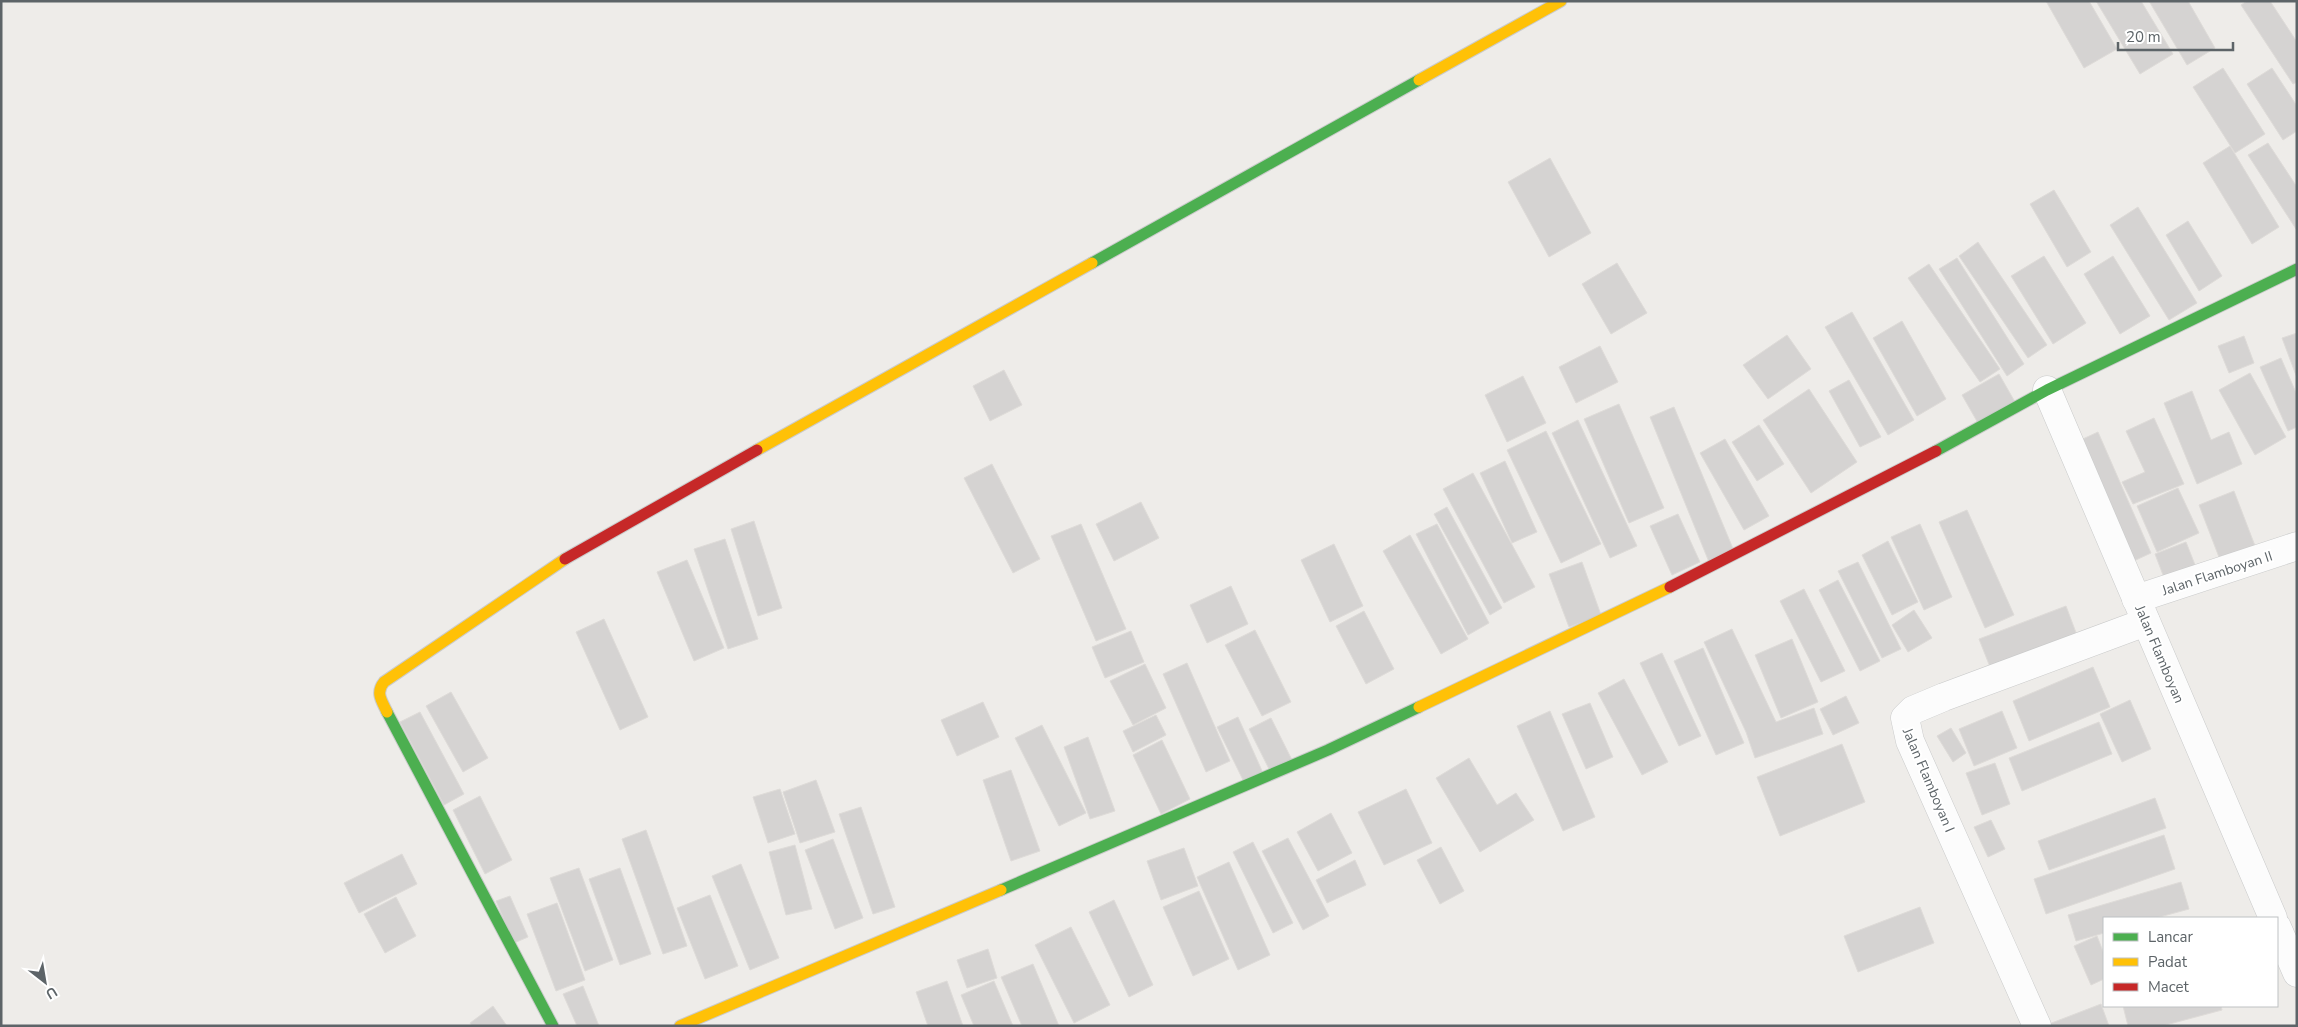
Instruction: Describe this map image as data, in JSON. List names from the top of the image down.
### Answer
{
  "streets": {
    "street": ["Jalan Flamboyan II", "Jalan Flamboyan", "Jalan Flamboyan I"]
  },
  "crossings": [
    ["Jalan Flamboyan II", "Jalan Flamboyan"],
    ["Jalan Flamboyan II", "Jalan Flamboyan I"],
    ["Jalan Flamboyan", "Jalan Flamboyan I"]
  ],
  "legend": ["Lancar", "Padat", "Macet"],
  "scale_bar": "20 m",
  "north": "bottom right"
}
